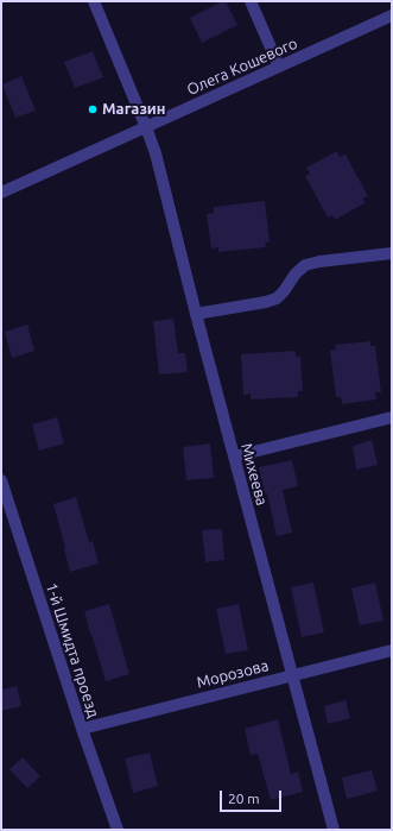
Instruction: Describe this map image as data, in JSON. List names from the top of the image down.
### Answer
{
  "streets": {
    "street": [
      "Олега Кошевого",
      "Михеева",
      "1-й Шмидта проезд",
      "Морозова"
    ]
  },
  "crossings": [
    ["Олега Кошевого", "Михеева"],
    ["Михеева", "Морозова"],
    ["1-й Шмидта проезд", "Морозова"]
  ],
  "places": ["Магазин"],
  "scale_bar": "20 m"
}
